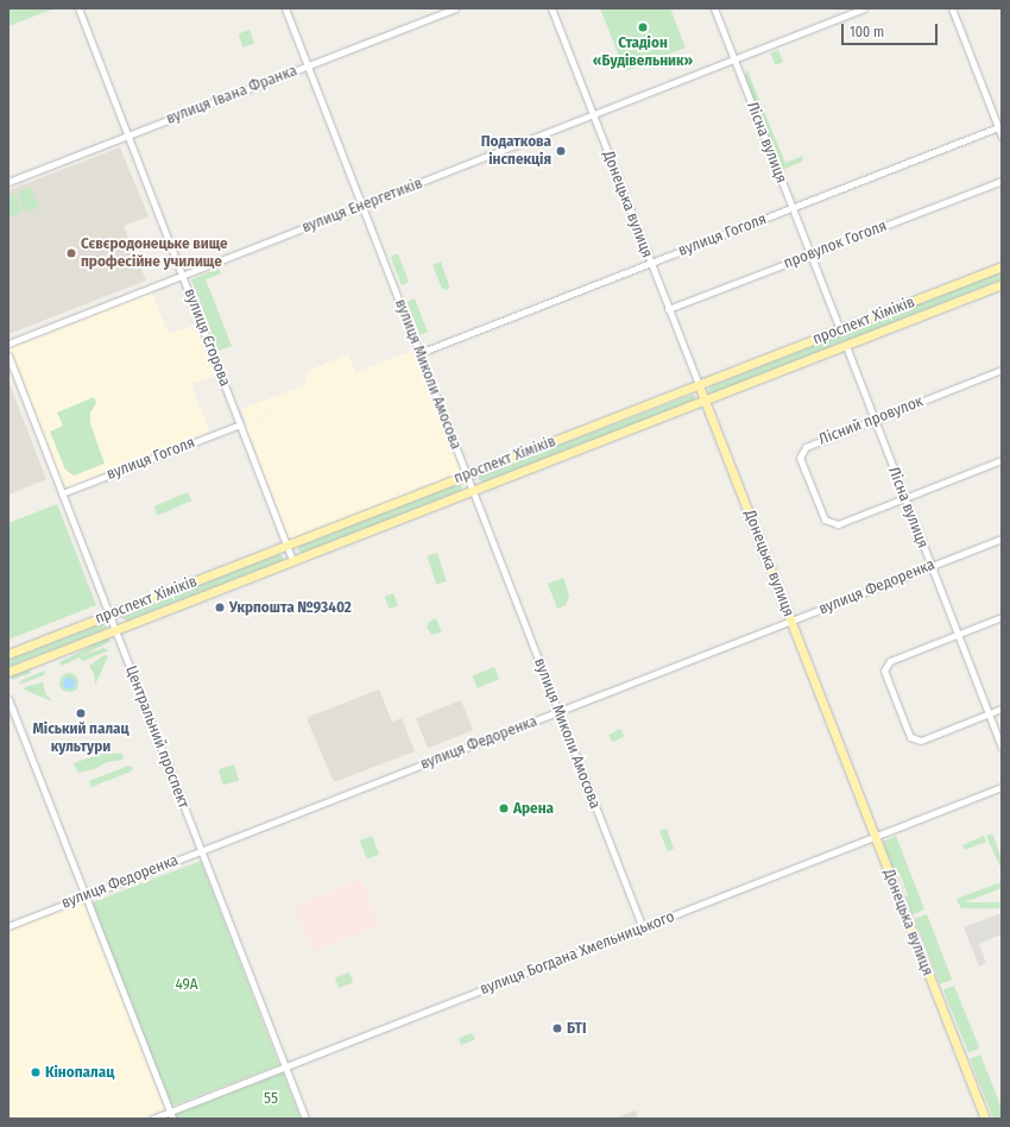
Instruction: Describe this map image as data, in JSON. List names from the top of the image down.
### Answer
{
  "streets": {
    "main road": ["Донецька вулиця", "проспект Хіміків"],
    "street": [
      "вулиця Івана Франка",
      "Лісна вулиця",
      "вулиця Енергетиків",
      "вулиця Гоголя",
      "провулок Гоголя",
      "вулиця Єгорова",
      "вулиця Миколи Амосова",
      "Лісний провулок",
      "вулиця Федоренка",
      "Центральний проспект",
      "вулиця Богдана Хмельницького"
    ]
  },
  "crossings": [
    ["вулиця Івана Франка", "вулиця Єгорова"],
    ["вулиця Івана Франка", "вулиця Миколи Амосова"],
    ["Лісна вулиця", "вулиця Енергетиків"],
    ["Лісна вулиця", "вулиця Гоголя"],
    ["Лісна вулиця", "провулок Гоголя"],
    ["Лісна вулиця", "проспект Хіміків"],
    ["Лісна вулиця", "Лісний провулок"],
    ["Лісна вулиця", "вулиця Федоренка"],
    ["Донецька вулиця", "вулиця Енергетиків"],
    ["Донецька вулиця", "вулиця Гоголя"],
    ["Донецька вулиця", "провулок Гоголя"],
    ["Донецька вулиця", "проспект Хіміків"],
    ["Донецька вулиця", "вулиця Федоренка"],
    ["Донецька вулиця", "вулиця Богдана Хмельницького"],
    ["вулиця Енергетиків", "вулиця Єгорова"],
    ["вулиця Енергетиків", "вулиця Миколи Амосова"],
    ["вулиця Гоголя", "вулиця Єгорова"],
    ["вулиця Гоголя", "вулиця Миколи Амосова"],
    ["вулиця Гоголя", "Центральний проспект"],
    ["проспект Хіміків", "вулиця Єгорова"],
    ["проспект Хіміків", "вулиця Миколи Амосова"],
    ["проспект Хіміків", "Центральний проспект"],
    ["вулиця Миколи Амосова", "вулиця Федоренка"],
    ["вулиця Миколи Амосова", "вулиця Богдана Хмельницького"],
    ["вулиця Федоренка", "Центральний проспект"],
    ["Центральний проспект", "вулиця Богдана Хмельницького"]
  ],
  "parks": ["49А", "55"],
  "places": [
    "Стадіон «Будівельник»",
    "Податкова інспекція",
    "Сєвєродонецьке вище професійне училище",
    "Укрпошта №93402",
    "Міський палац культури",
    "Арена",
    "БТІ",
    "Кінопалац"
  ],
  "scale_bar": "100 m"
}
